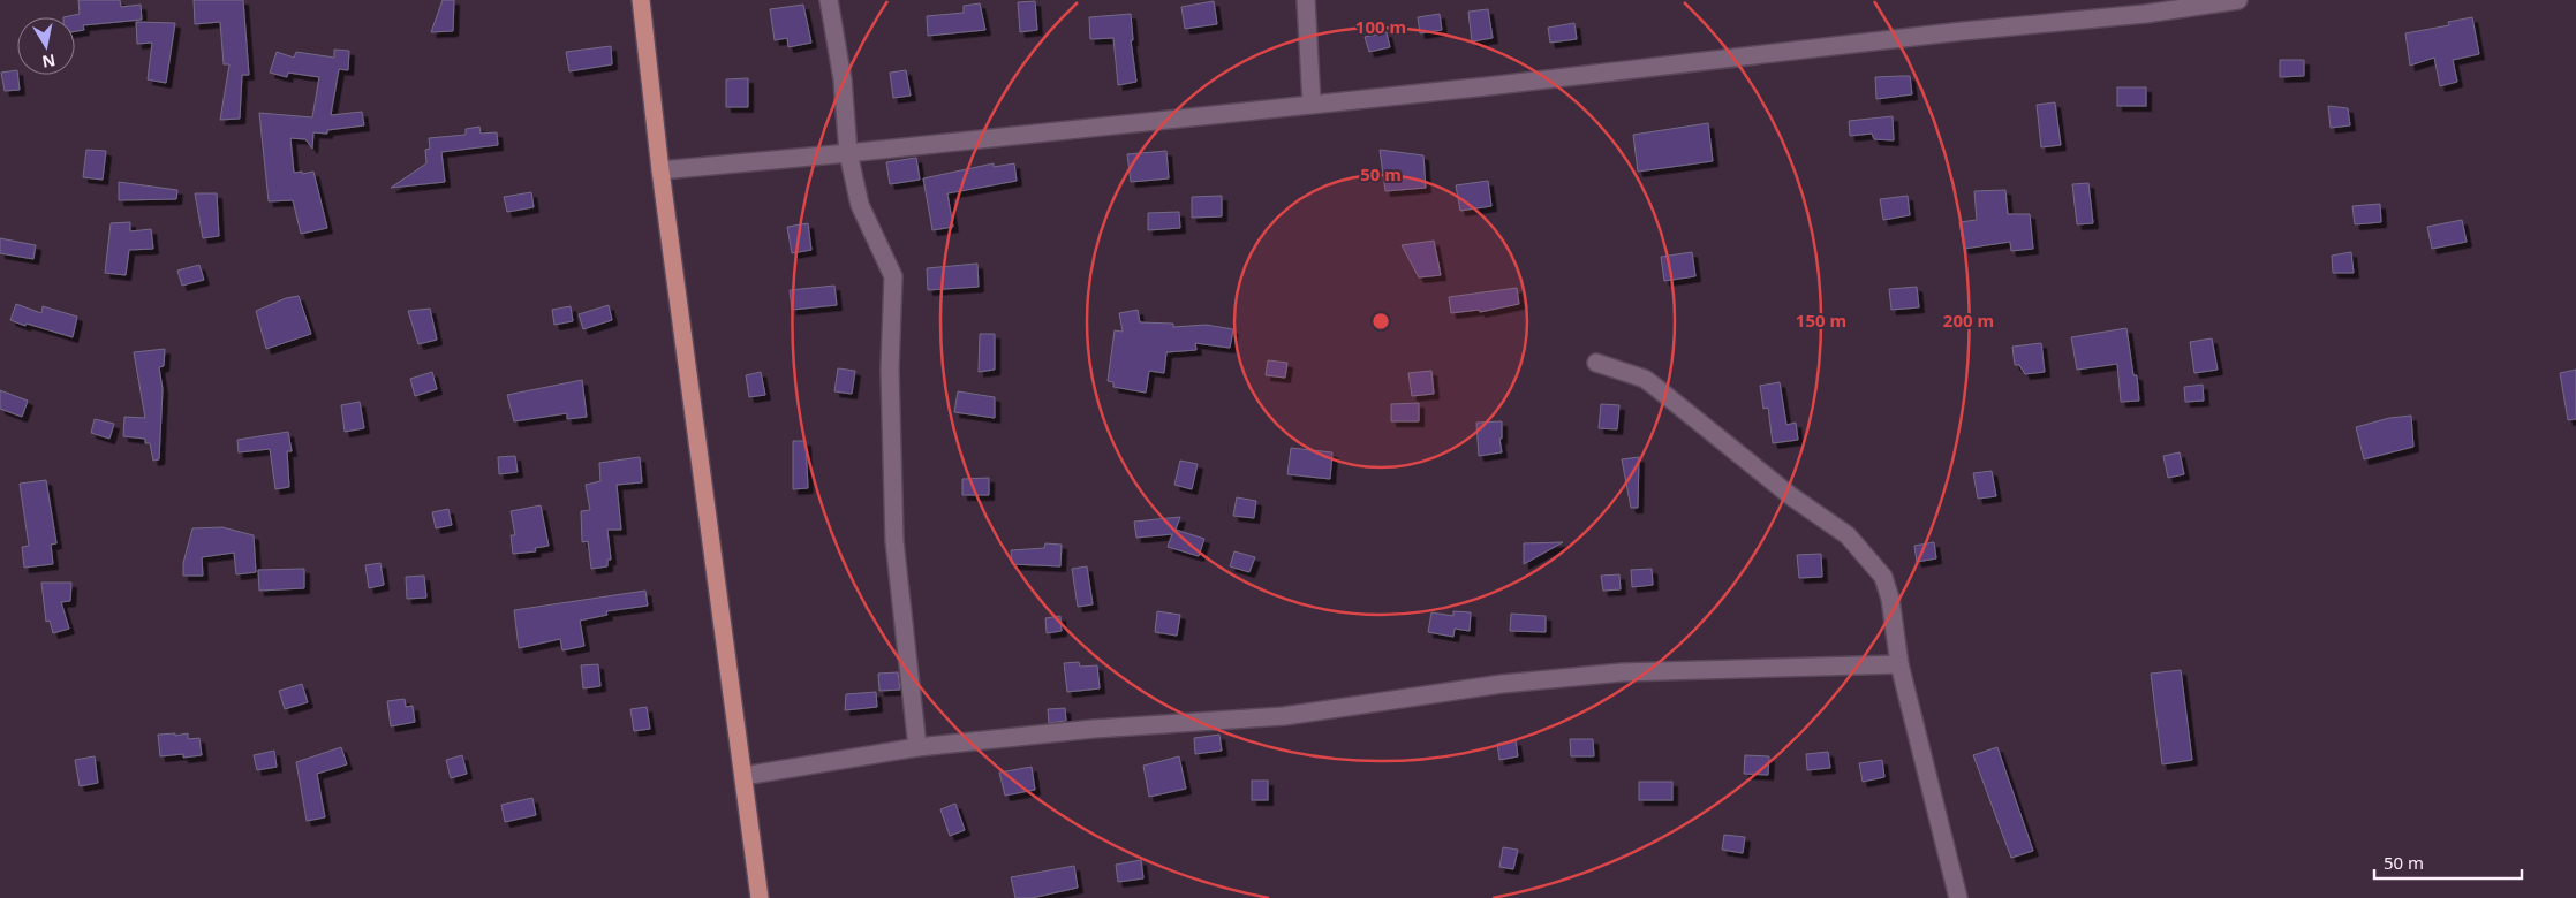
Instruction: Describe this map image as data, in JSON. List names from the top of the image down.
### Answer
{
  "scale_bar": "50 m",
  "north": "bottom",
  "rings": [
    "100 m",
    "50 m",
    "150 m",
    "200 m"
  ]
}
